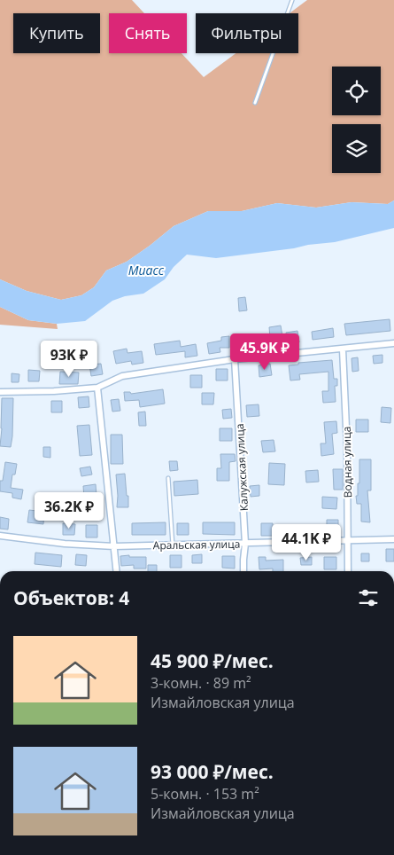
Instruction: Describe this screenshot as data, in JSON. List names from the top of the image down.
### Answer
{
  "streets": {
    "street": ["Водная улица", "Калужская улица", "Аральская улица"]
  },
  "crossings": [
    ["Водная улица", "Аральская улица"],
    ["Калужская улица", "Аральская улица"]
  ],
  "water": ["Миасс"],
  "page": {
    "chip": ["Купить", "Снять", "Фильтры"],
    "price": [
      "45.9K ₽",
      "93K ₽",
      "36.2K ₽",
      "44.1K ₽"
    ],
    "heading": "Объектов: 4",
    "list": [
      {
        "name": "45 900 ₽/мес.",
        "note": "3-комн. · 89 m² · Измайловская улица"
      },
      {
        "name": "93 000 ₽/мес.",
        "note": "5-комн. · 153 m² · Измайловская улица"
      }
    ]
  }
}
